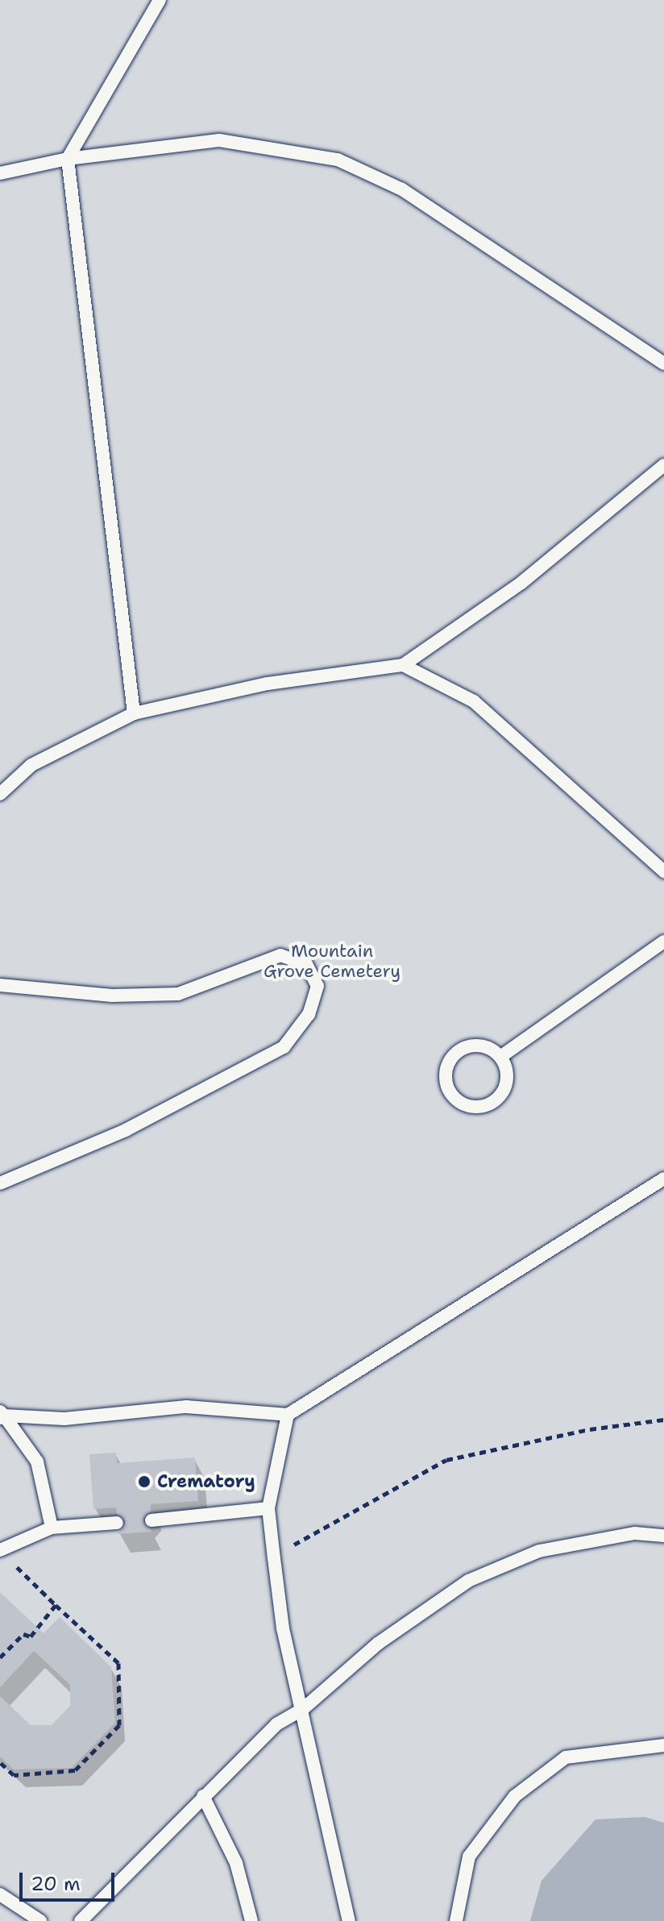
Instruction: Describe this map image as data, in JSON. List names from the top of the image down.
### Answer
{
  "parks": ["Mountain Grove Cemetery"],
  "places": ["Crematory"],
  "scale_bar": "20 m"
}
